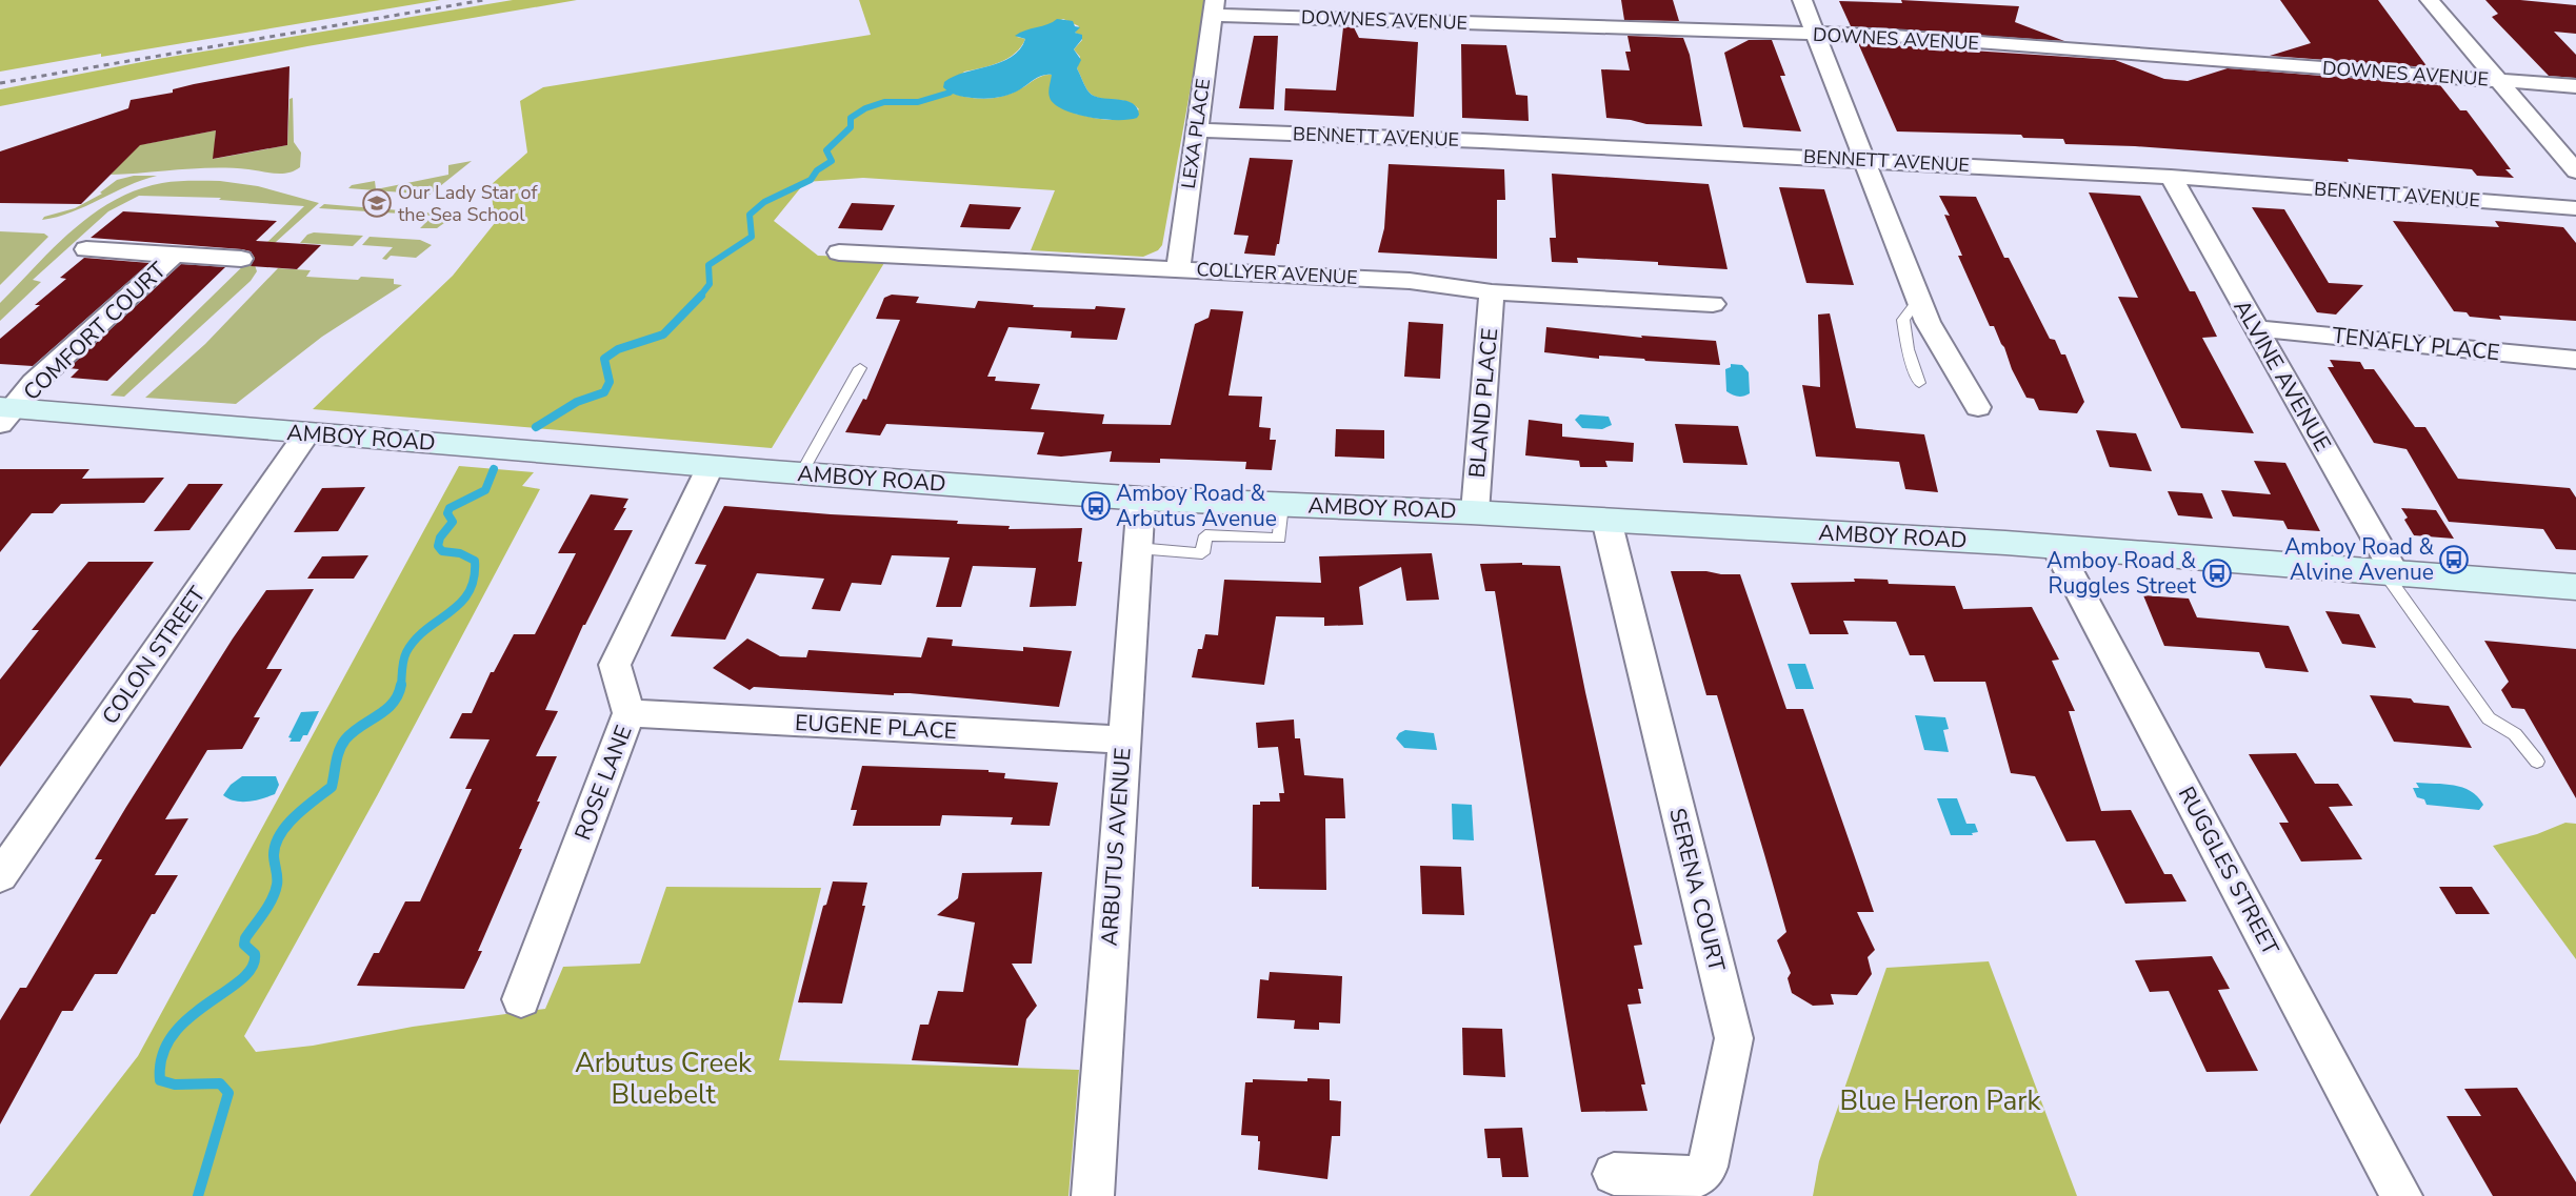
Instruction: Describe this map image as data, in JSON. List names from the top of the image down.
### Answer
{
  "streets": {
    "main road": ["AMBOY ROAD"],
    "street": [
      "DOWNES AVENUE",
      "LEXA PLACE",
      "BENNETT AVENUE",
      "COLLYER AVENUE",
      "COMFORT COURT",
      "TENAFLY PLACE",
      "ALVINE AVENUE",
      "BLAND PLACE",
      "COLON STREET",
      "EUGENE PLACE",
      "ROSE LANE",
      "ARBUTUS AVENUE",
      "RUGGLES STREET",
      "SERENA COURT"
    ]
  },
  "crossings": [
    ["DOWNES AVENUE", "LEXA PLACE"],
    ["LEXA PLACE", "BENNETT AVENUE"],
    ["LEXA PLACE", "COLLYER AVENUE"],
    ["BENNETT AVENUE", "ALVINE AVENUE"],
    ["COLLYER AVENUE", "BLAND PLACE"],
    ["COMFORT COURT", "AMBOY ROAD"],
    ["TENAFLY PLACE", "ALVINE AVENUE"],
    ["ALVINE AVENUE", "AMBOY ROAD"],
    ["BLAND PLACE", "AMBOY ROAD"],
    ["AMBOY ROAD", "COLON STREET"],
    ["AMBOY ROAD", "ROSE LANE"],
    ["AMBOY ROAD", "ARBUTUS AVENUE"],
    ["AMBOY ROAD", "RUGGLES STREET"],
    ["AMBOY ROAD", "SERENA COURT"],
    ["EUGENE PLACE", "ROSE LANE"],
    ["EUGENE PLACE", "ARBUTUS AVENUE"]
  ],
  "parks": ["Arbutus Creek Bluebelt", "Blue Heron Park"],
  "places": {
    "school or university": ["Our Lady Star of the Sea School"],
    "bus stop": ["Amboy Road & Arbutus Avenue", "Amboy Road & Alvine Avenue", "Amboy Road & Ruggles Street"]
  }
}
